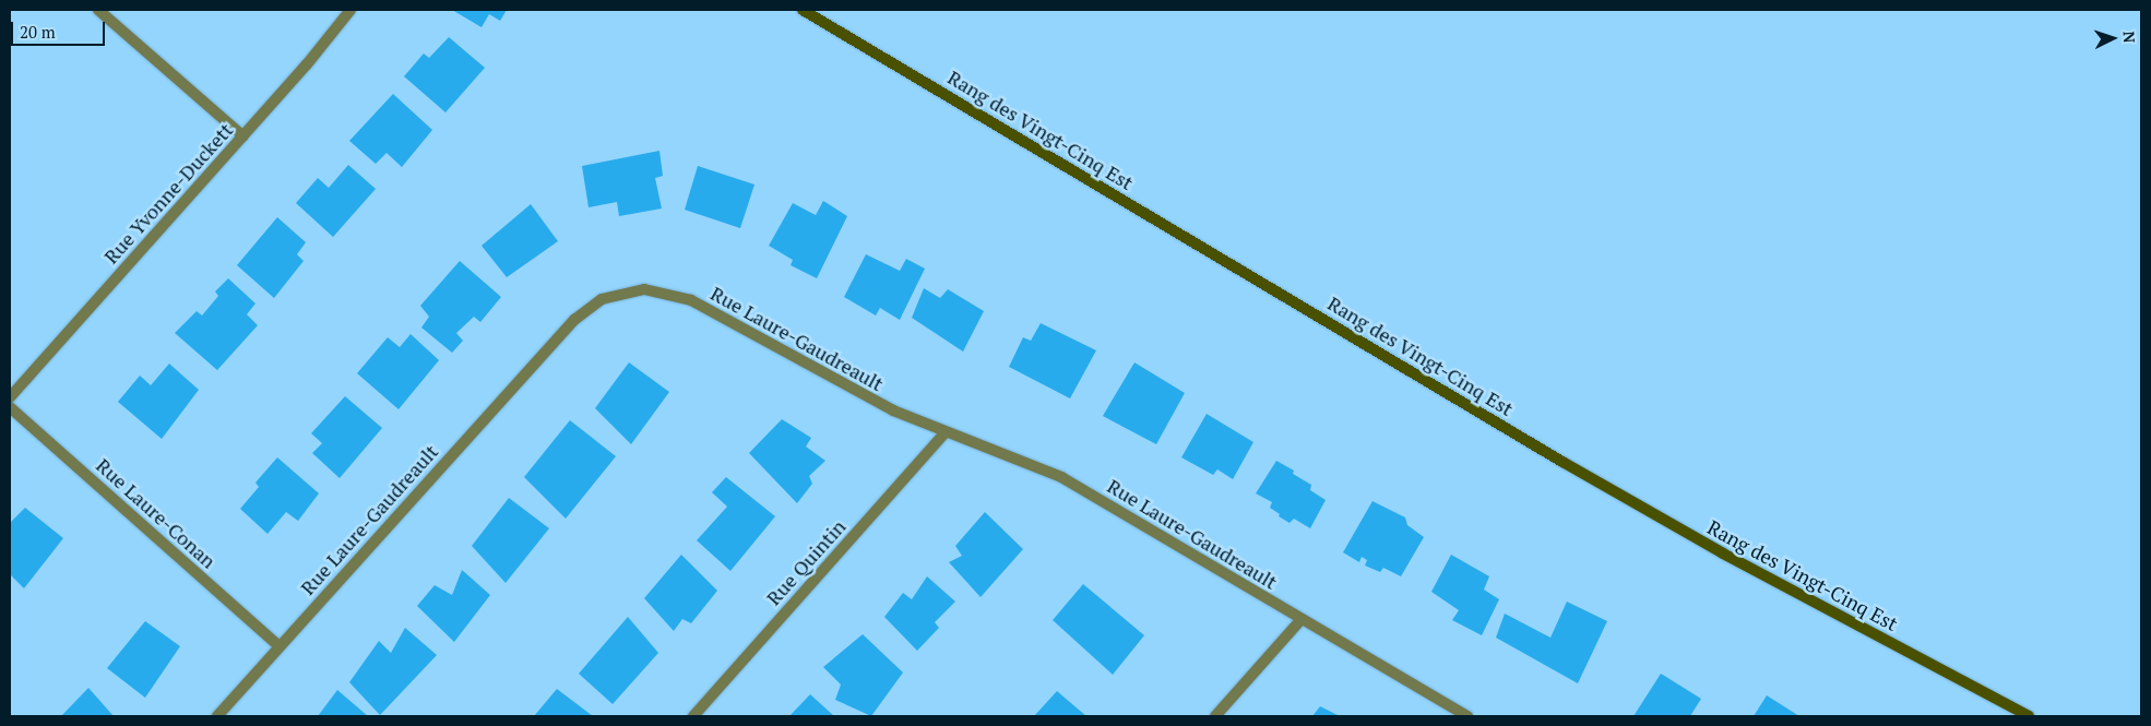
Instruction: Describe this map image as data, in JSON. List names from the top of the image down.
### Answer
{
  "streets": {
    "street": [
      "Rang des Vingt-Cinq Est",
      "Rue Yvonne-Duckett",
      "Rue Laure-Gaudreault",
      "Rue Laure-Conan",
      "Rue Quintin"
    ]
  },
  "crossings": [
    ["Rue Laure-Gaudreault", "Rue Laure-Conan"],
    ["Rue Laure-Gaudreault", "Rue Quintin"]
  ],
  "scale_bar": "20 m",
  "north": "right"
}
